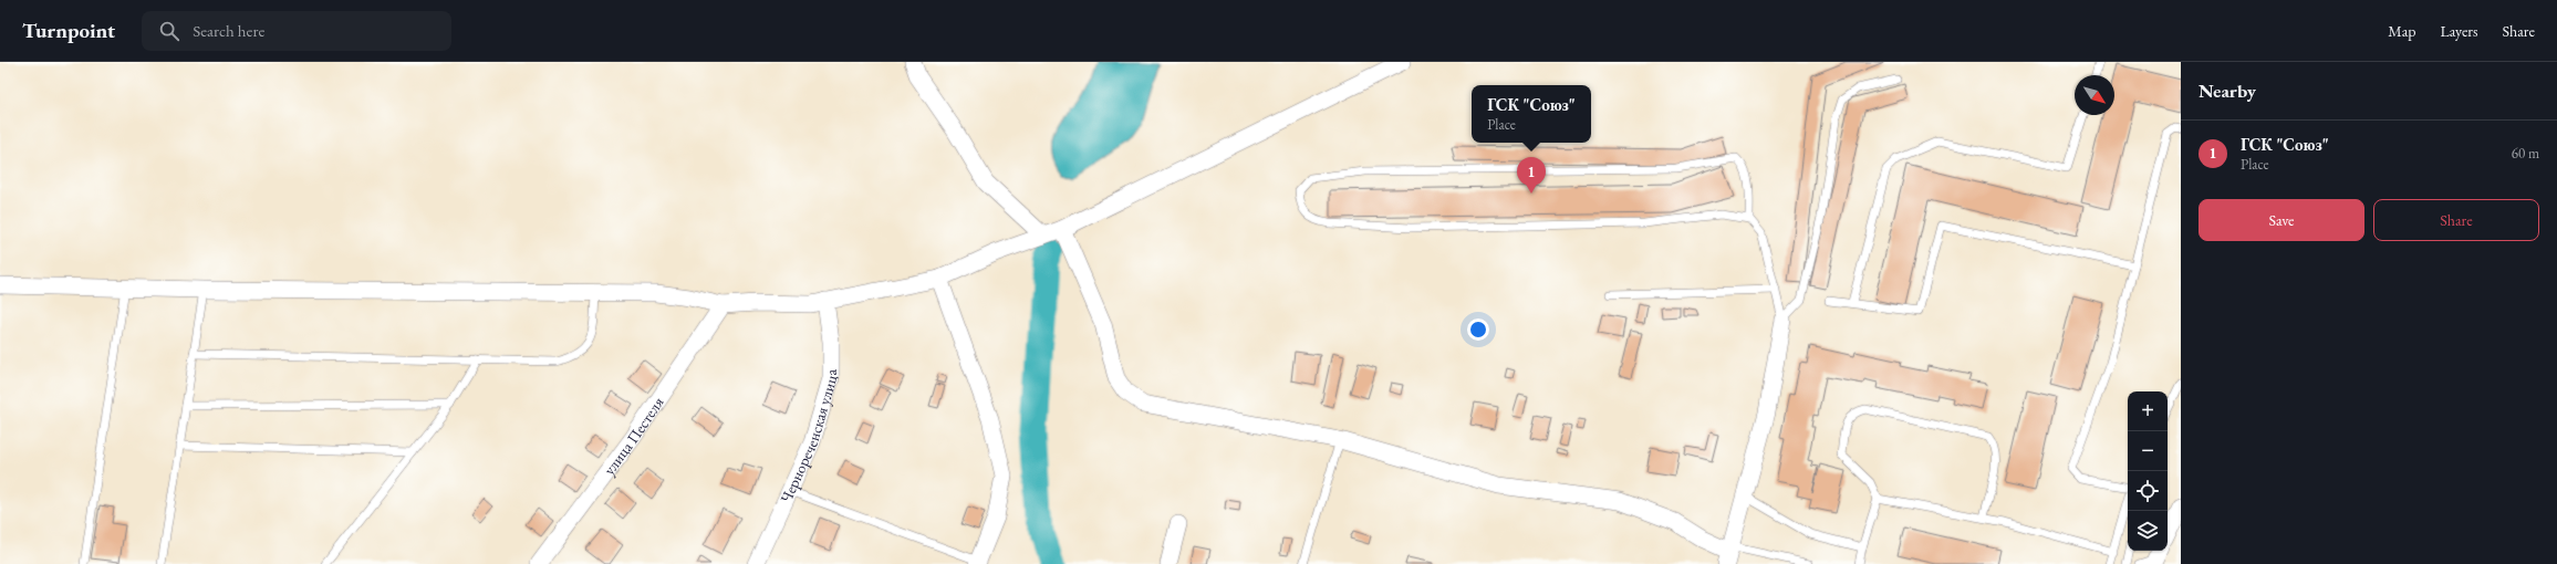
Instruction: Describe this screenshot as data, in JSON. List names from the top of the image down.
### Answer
{
  "streets": {
    "street": ["Чернореченская улица", "улица Пестеля"]
  },
  "north": "bottom right",
  "page": {
    "header": "Turnpoint",
    "search": "Search here",
    "nav": ["Map", "Layers", "Share"],
    "heading": "Nearby",
    "popup": ["ГСК \"Союз\"", "Place"],
    "list": [
      {
        "mark": "1",
        "name": "ГСК \"Союз\"",
        "note": "Place",
        "value": "60 m"
      }
    ],
    "pins": "1",
    "buttons": ["Save", "Share"],
    "map_buttons": ["+", "−"]
  }
}
